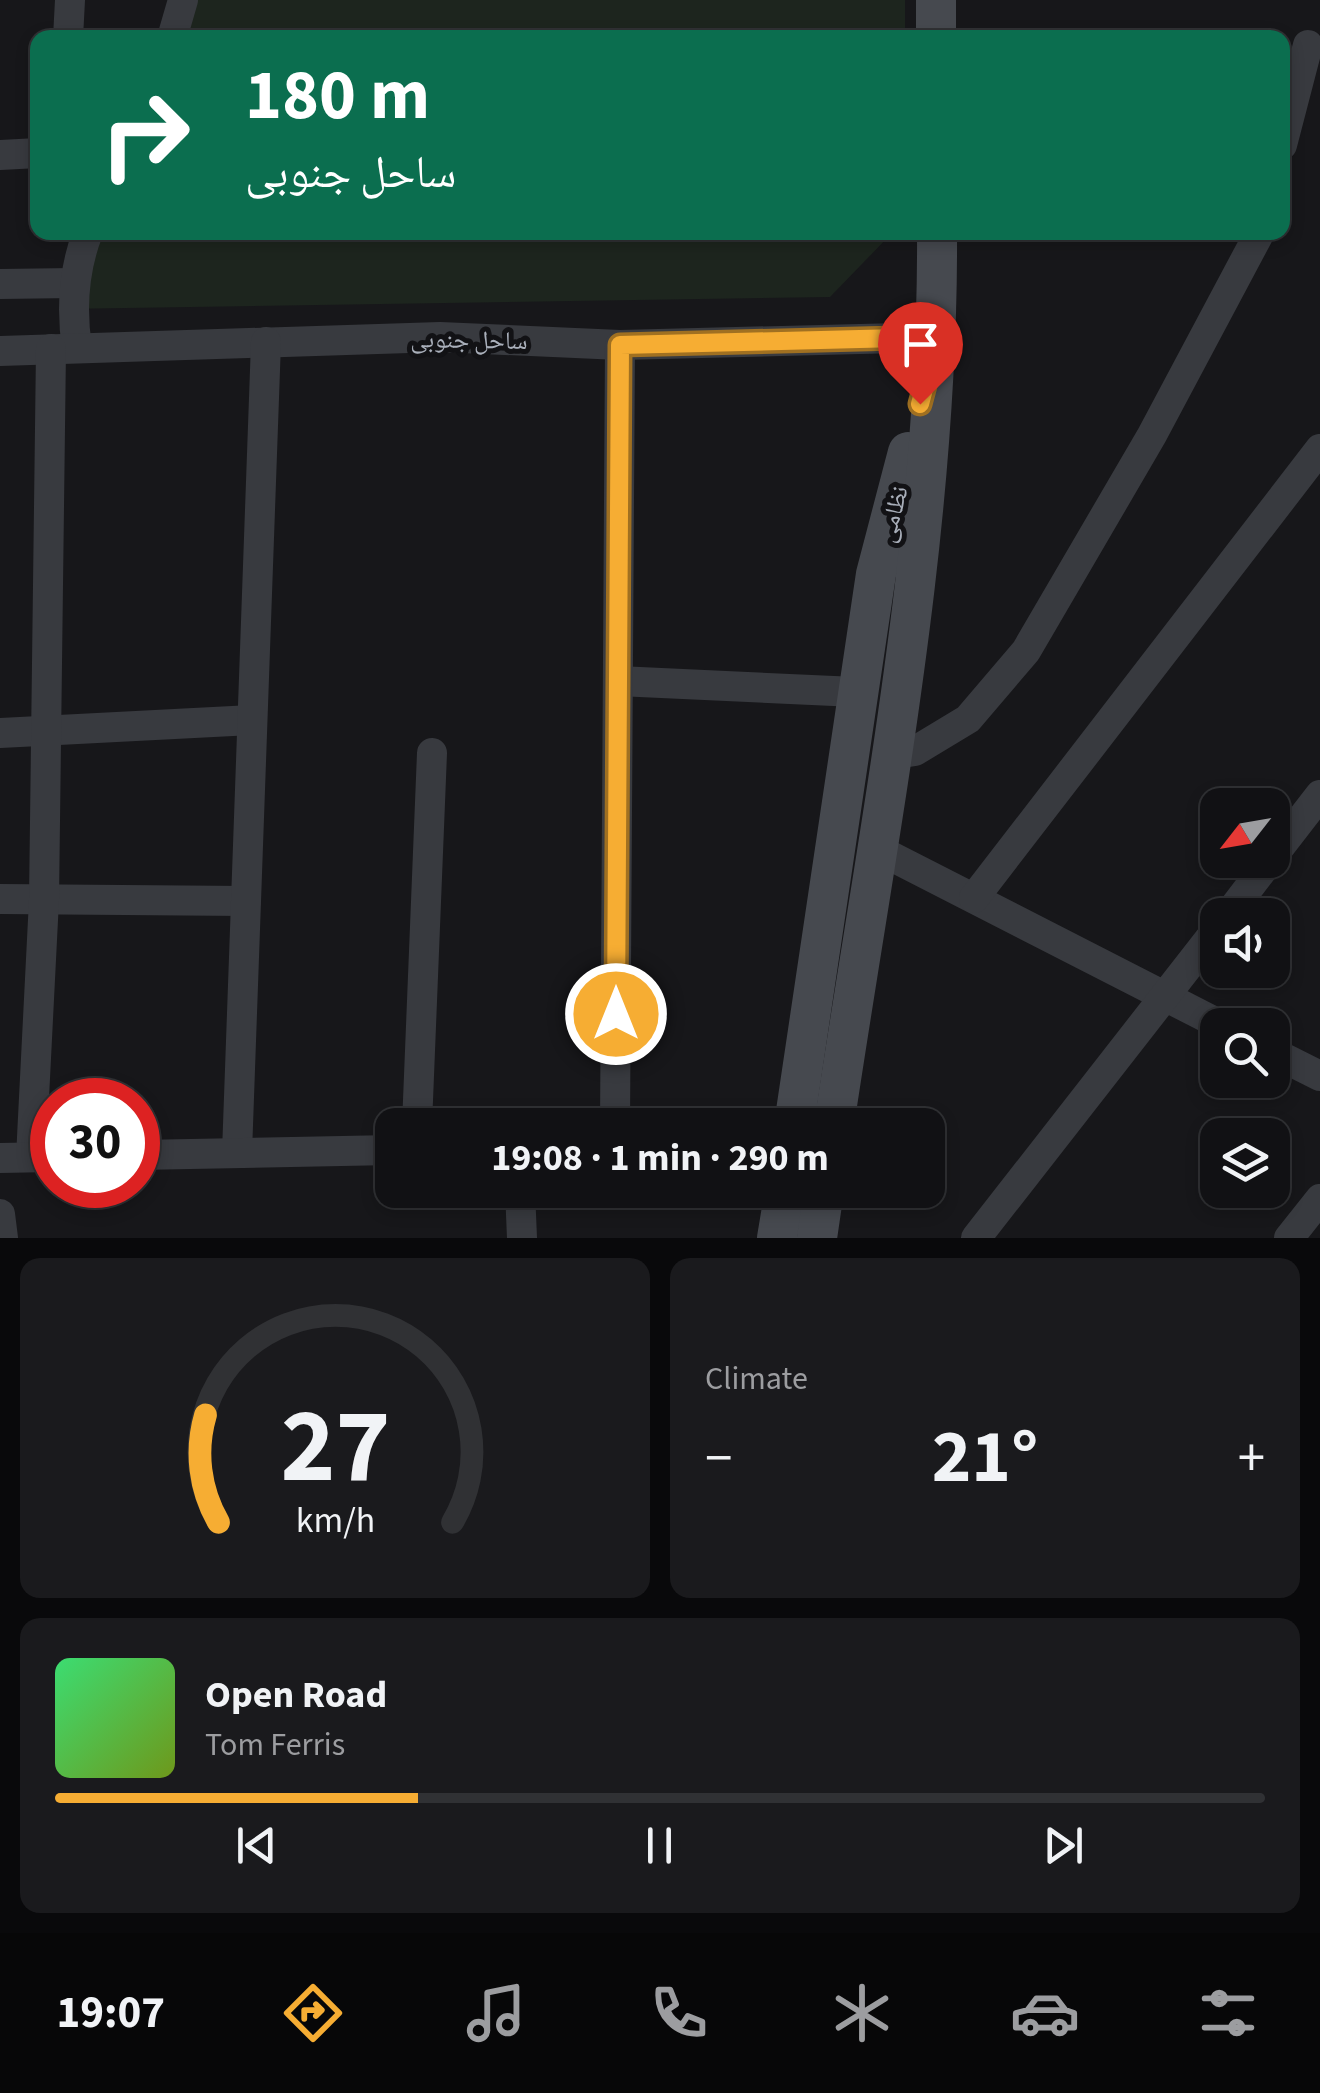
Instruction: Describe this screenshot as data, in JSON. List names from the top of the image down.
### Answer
{
  "streets": {
    "street": ["ساحل جنوبی", "نظامی"]
  },
  "crossings": [
    ["ساحل جنوبی", "نظامی"]
  ],
  "north": "bottom left",
  "page": {
    "turn": ["180 m", "ساحل جنوبی"],
    "limit": "30",
    "trip": "19:08 · 1 min · 290 m",
    "tile": "Climate",
    "heat": ["−", "21°", "+"],
    "song": ["Open Road", "Tom Ferris"],
    "tabs": "19:07",
    "gauge": ["27", "km/h"]
  }
}
